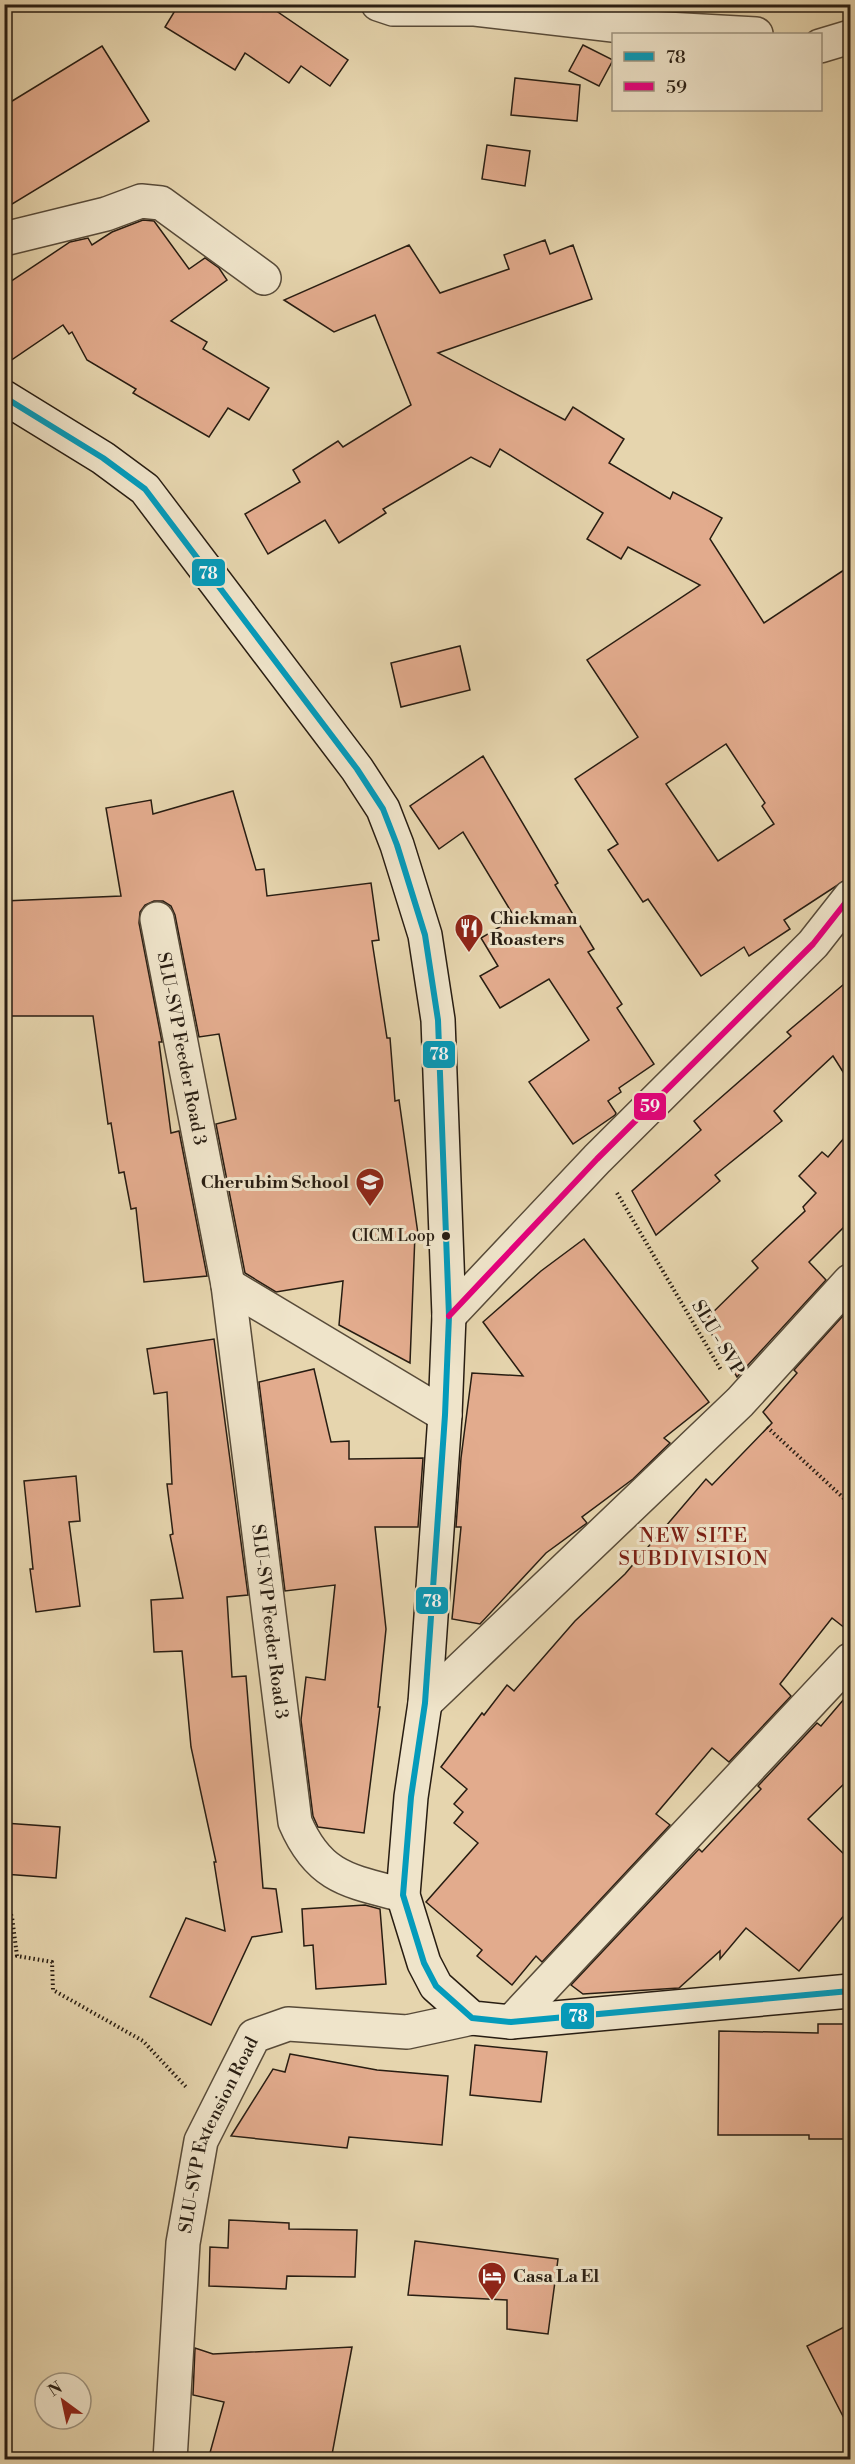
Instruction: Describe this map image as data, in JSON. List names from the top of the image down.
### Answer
{
  "streets": {
    "street": ["SLU-SVP Feeder Road 3", "SLU-SVP Extension Road"],
    "path": ["SLU - SVP"]
  },
  "districts": ["NEW SITE SUBDIVISION"],
  "places": {
    "restaurant": ["Chickman Roasters"],
    "school or university": ["Cherubim School"],
    "other": ["CICM Loop"],
    "hotel": ["Casa La El"]
  },
  "lines": ["transit line 78", "transit line 59"],
  "legend": ["78", "59"],
  "north": "top left"
}
